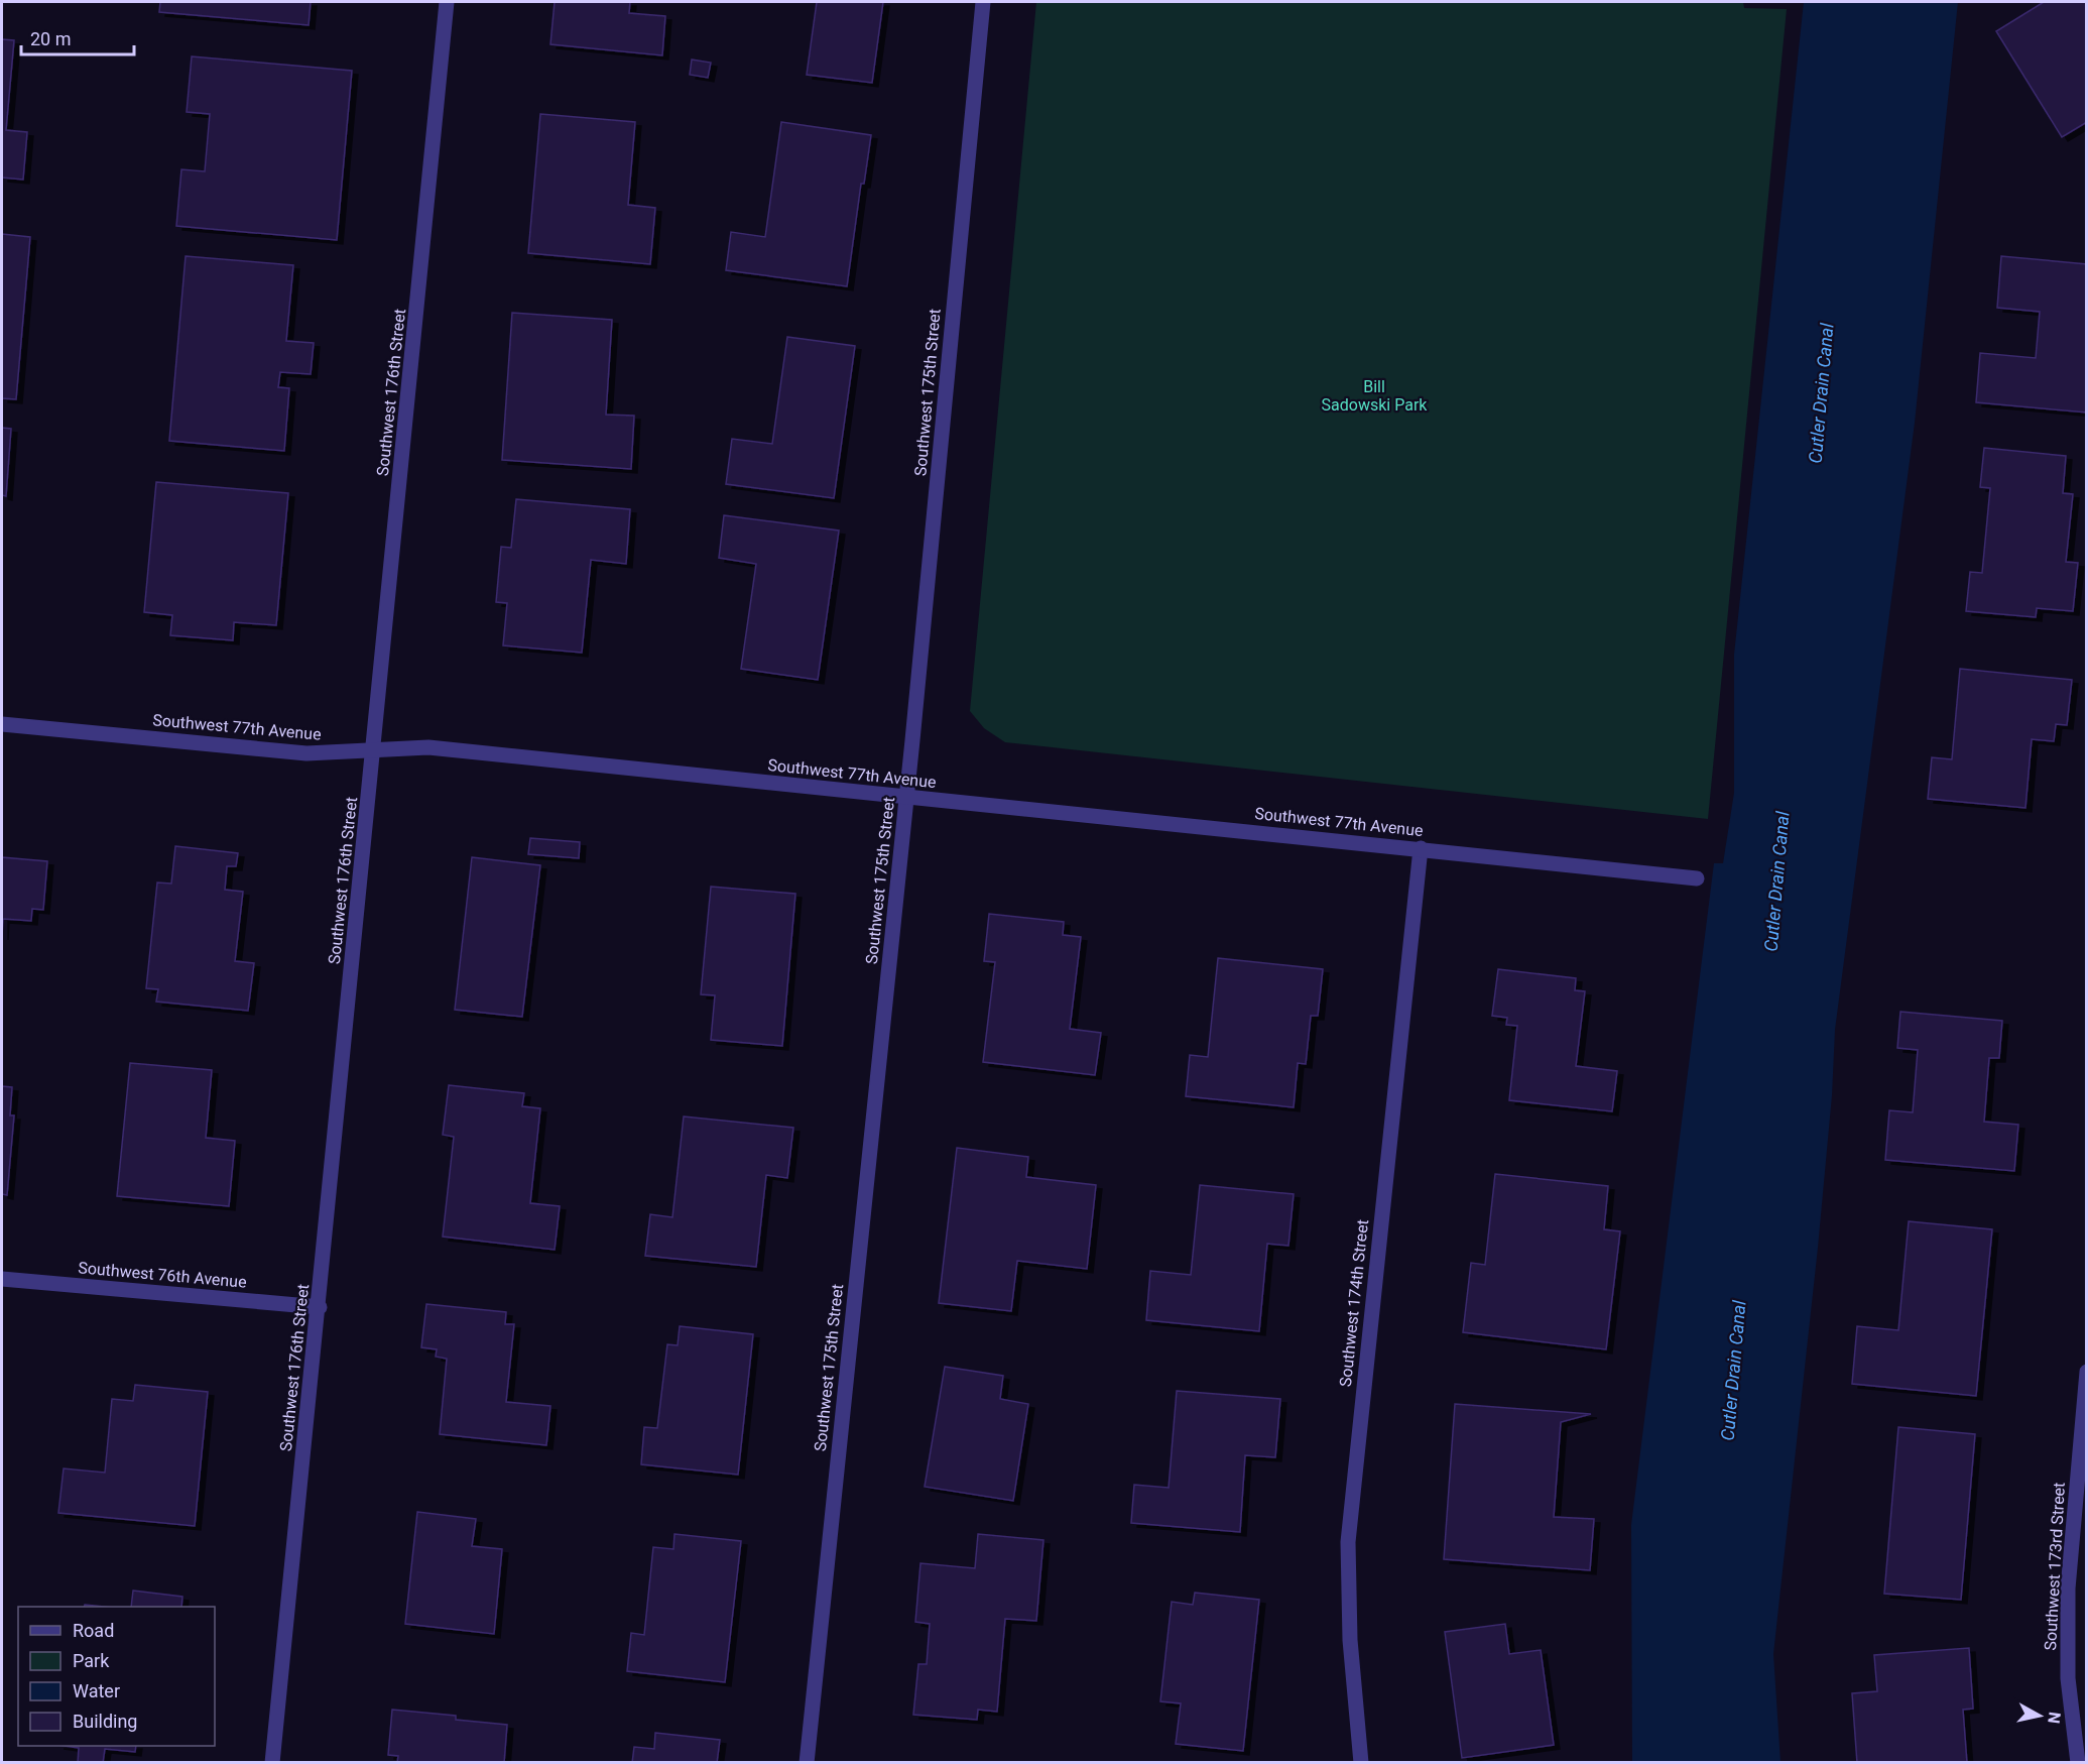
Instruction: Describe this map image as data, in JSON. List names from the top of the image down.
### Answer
{
  "streets": {
    "street": [
      "Southwest 176th Street",
      "Southwest 175th Street",
      "Southwest 77th Avenue",
      "Southwest 76th Avenue",
      "Southwest 174th Street",
      "Southwest 173rd Street"
    ]
  },
  "crossings": [
    ["Southwest 176th Street", "Southwest 77th Avenue"],
    ["Southwest 176th Street", "Southwest 76th Avenue"],
    ["Southwest 175th Street", "Southwest 77th Avenue"],
    ["Southwest 77th Avenue", "Southwest 174th Street"]
  ],
  "water": ["Cutler Drain Canal"],
  "parks": ["Bill Sadowski Park"],
  "legend": [
    "Road",
    "Park",
    "Water",
    "Building"
  ],
  "scale_bar": "20 m",
  "north": "right"
}
